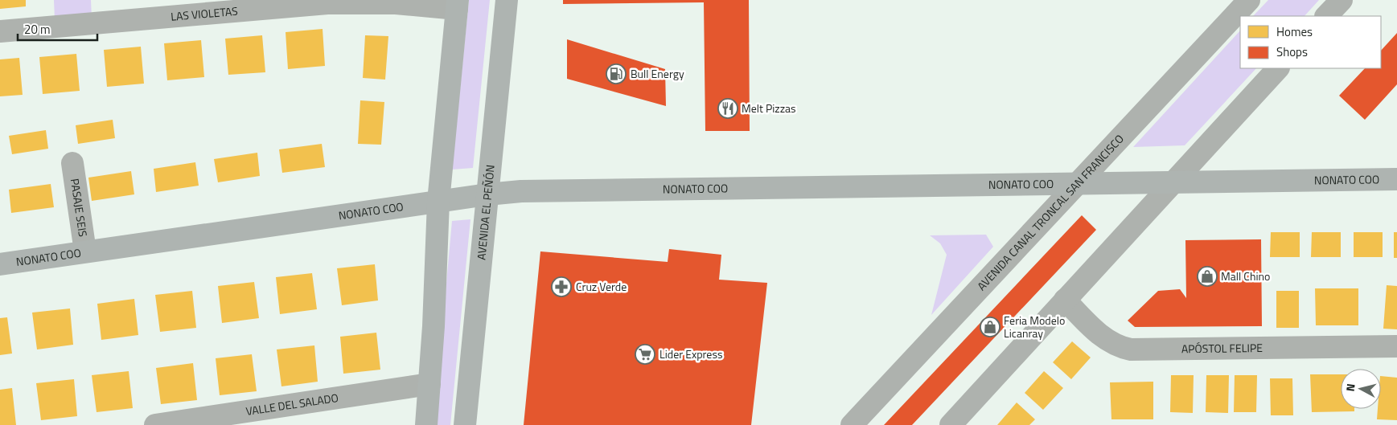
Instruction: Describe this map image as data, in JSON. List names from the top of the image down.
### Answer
{
  "streets": {
    "main road": ["NONATO COO", "AVENIDA EL PEÑÓN"],
    "street": [
      "LAS VIOLETAS",
      "PASAJE SEIS",
      "AVENIDA CANAL TRONCAL SAN FRANCISCO",
      "APÓSTOL FELIPE",
      "VALLE DEL SALADO"
    ]
  },
  "crossings": [
    ["NONATO COO", "PASAJE SEIS"],
    ["NONATO COO", "AVENIDA EL PEÑÓN"],
    ["NONATO COO", "AVENIDA CANAL TRONCAL SAN FRANCISCO"]
  ],
  "places": {
    "fuel station": ["Bull Energy"],
    "restaurant": ["Melt Pizzas"],
    "shop": ["Mall Chino", "Feria Modelo Licanray"],
    "pharmacy": ["Cruz Verde"],
    "supermarket": ["Lider Express"]
  },
  "legend": ["Homes", "Shops"],
  "scale_bar": "20 m",
  "north": "left"
}
